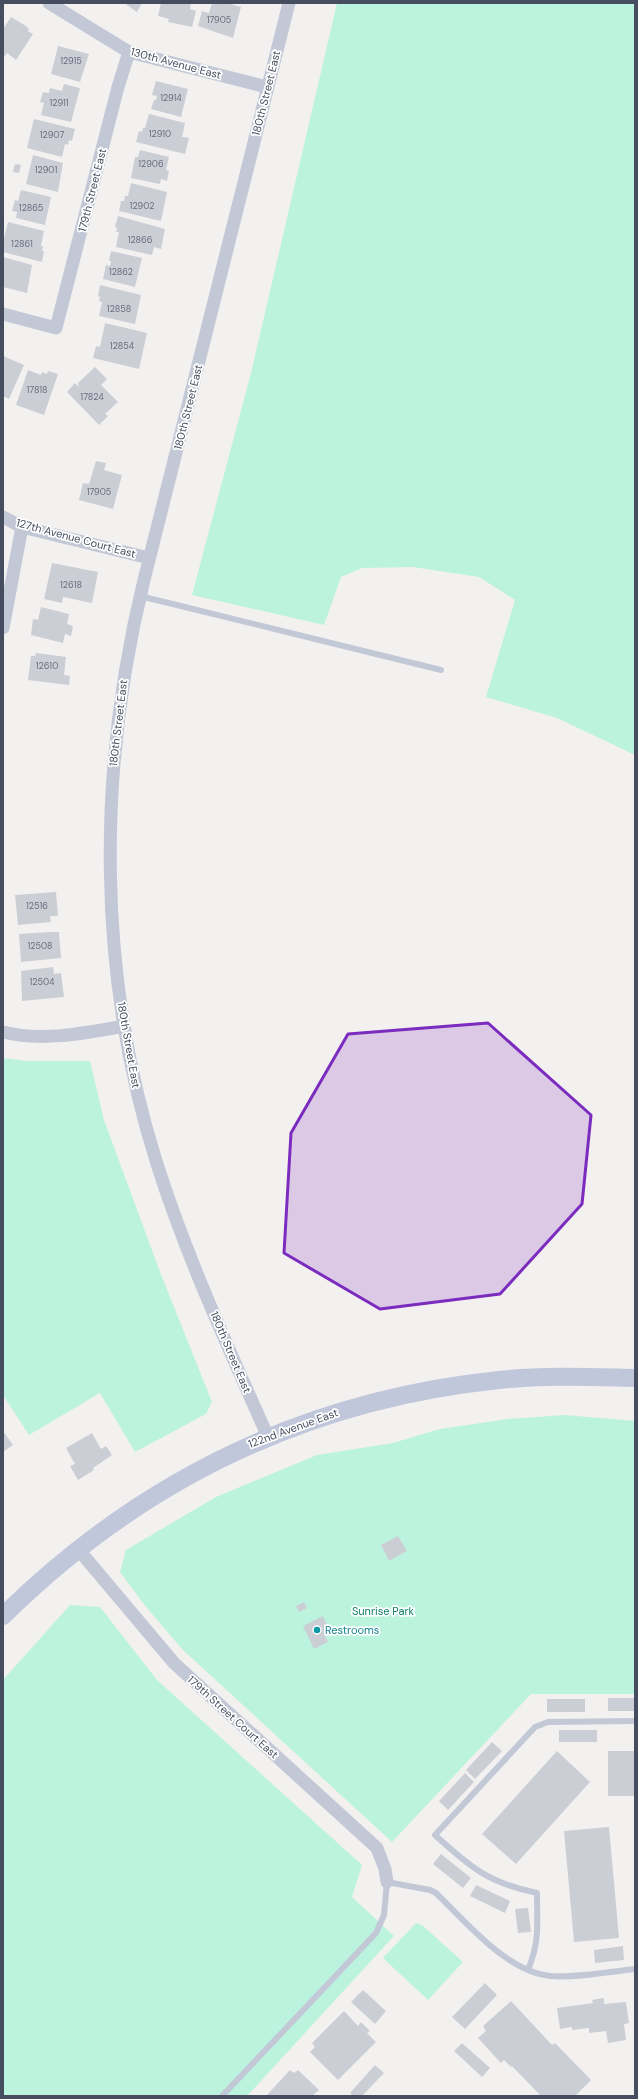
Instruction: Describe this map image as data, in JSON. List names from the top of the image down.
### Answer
{
  "streets": {
    "street": [
      "130th Avenue East",
      "180th Street East",
      "179th Street East",
      "127th Avenue Court East",
      "122nd Avenue East",
      "179th Street Court East"
    ]
  },
  "crossings": [
    ["130th Avenue East", "180th Street East"],
    ["130th Avenue East", "179th Street East"],
    ["180th Street East", "127th Avenue Court East"],
    ["180th Street East", "122nd Avenue East"],
    ["122nd Avenue East", "179th Street Court East"]
  ],
  "parks": ["Sunrise Park"],
  "places": ["Restrooms"],
  "house_numbers": [
    "17905",
    "12915",
    "12914",
    "12911",
    "12910",
    "12907",
    "12906",
    "12901",
    "12902",
    "12865",
    "12866",
    "12861",
    "12862",
    "12858",
    "12854",
    "17818",
    "17824",
    "17905",
    "12618",
    "12610",
    "12516",
    "12508",
    "12504"
  ]
}
